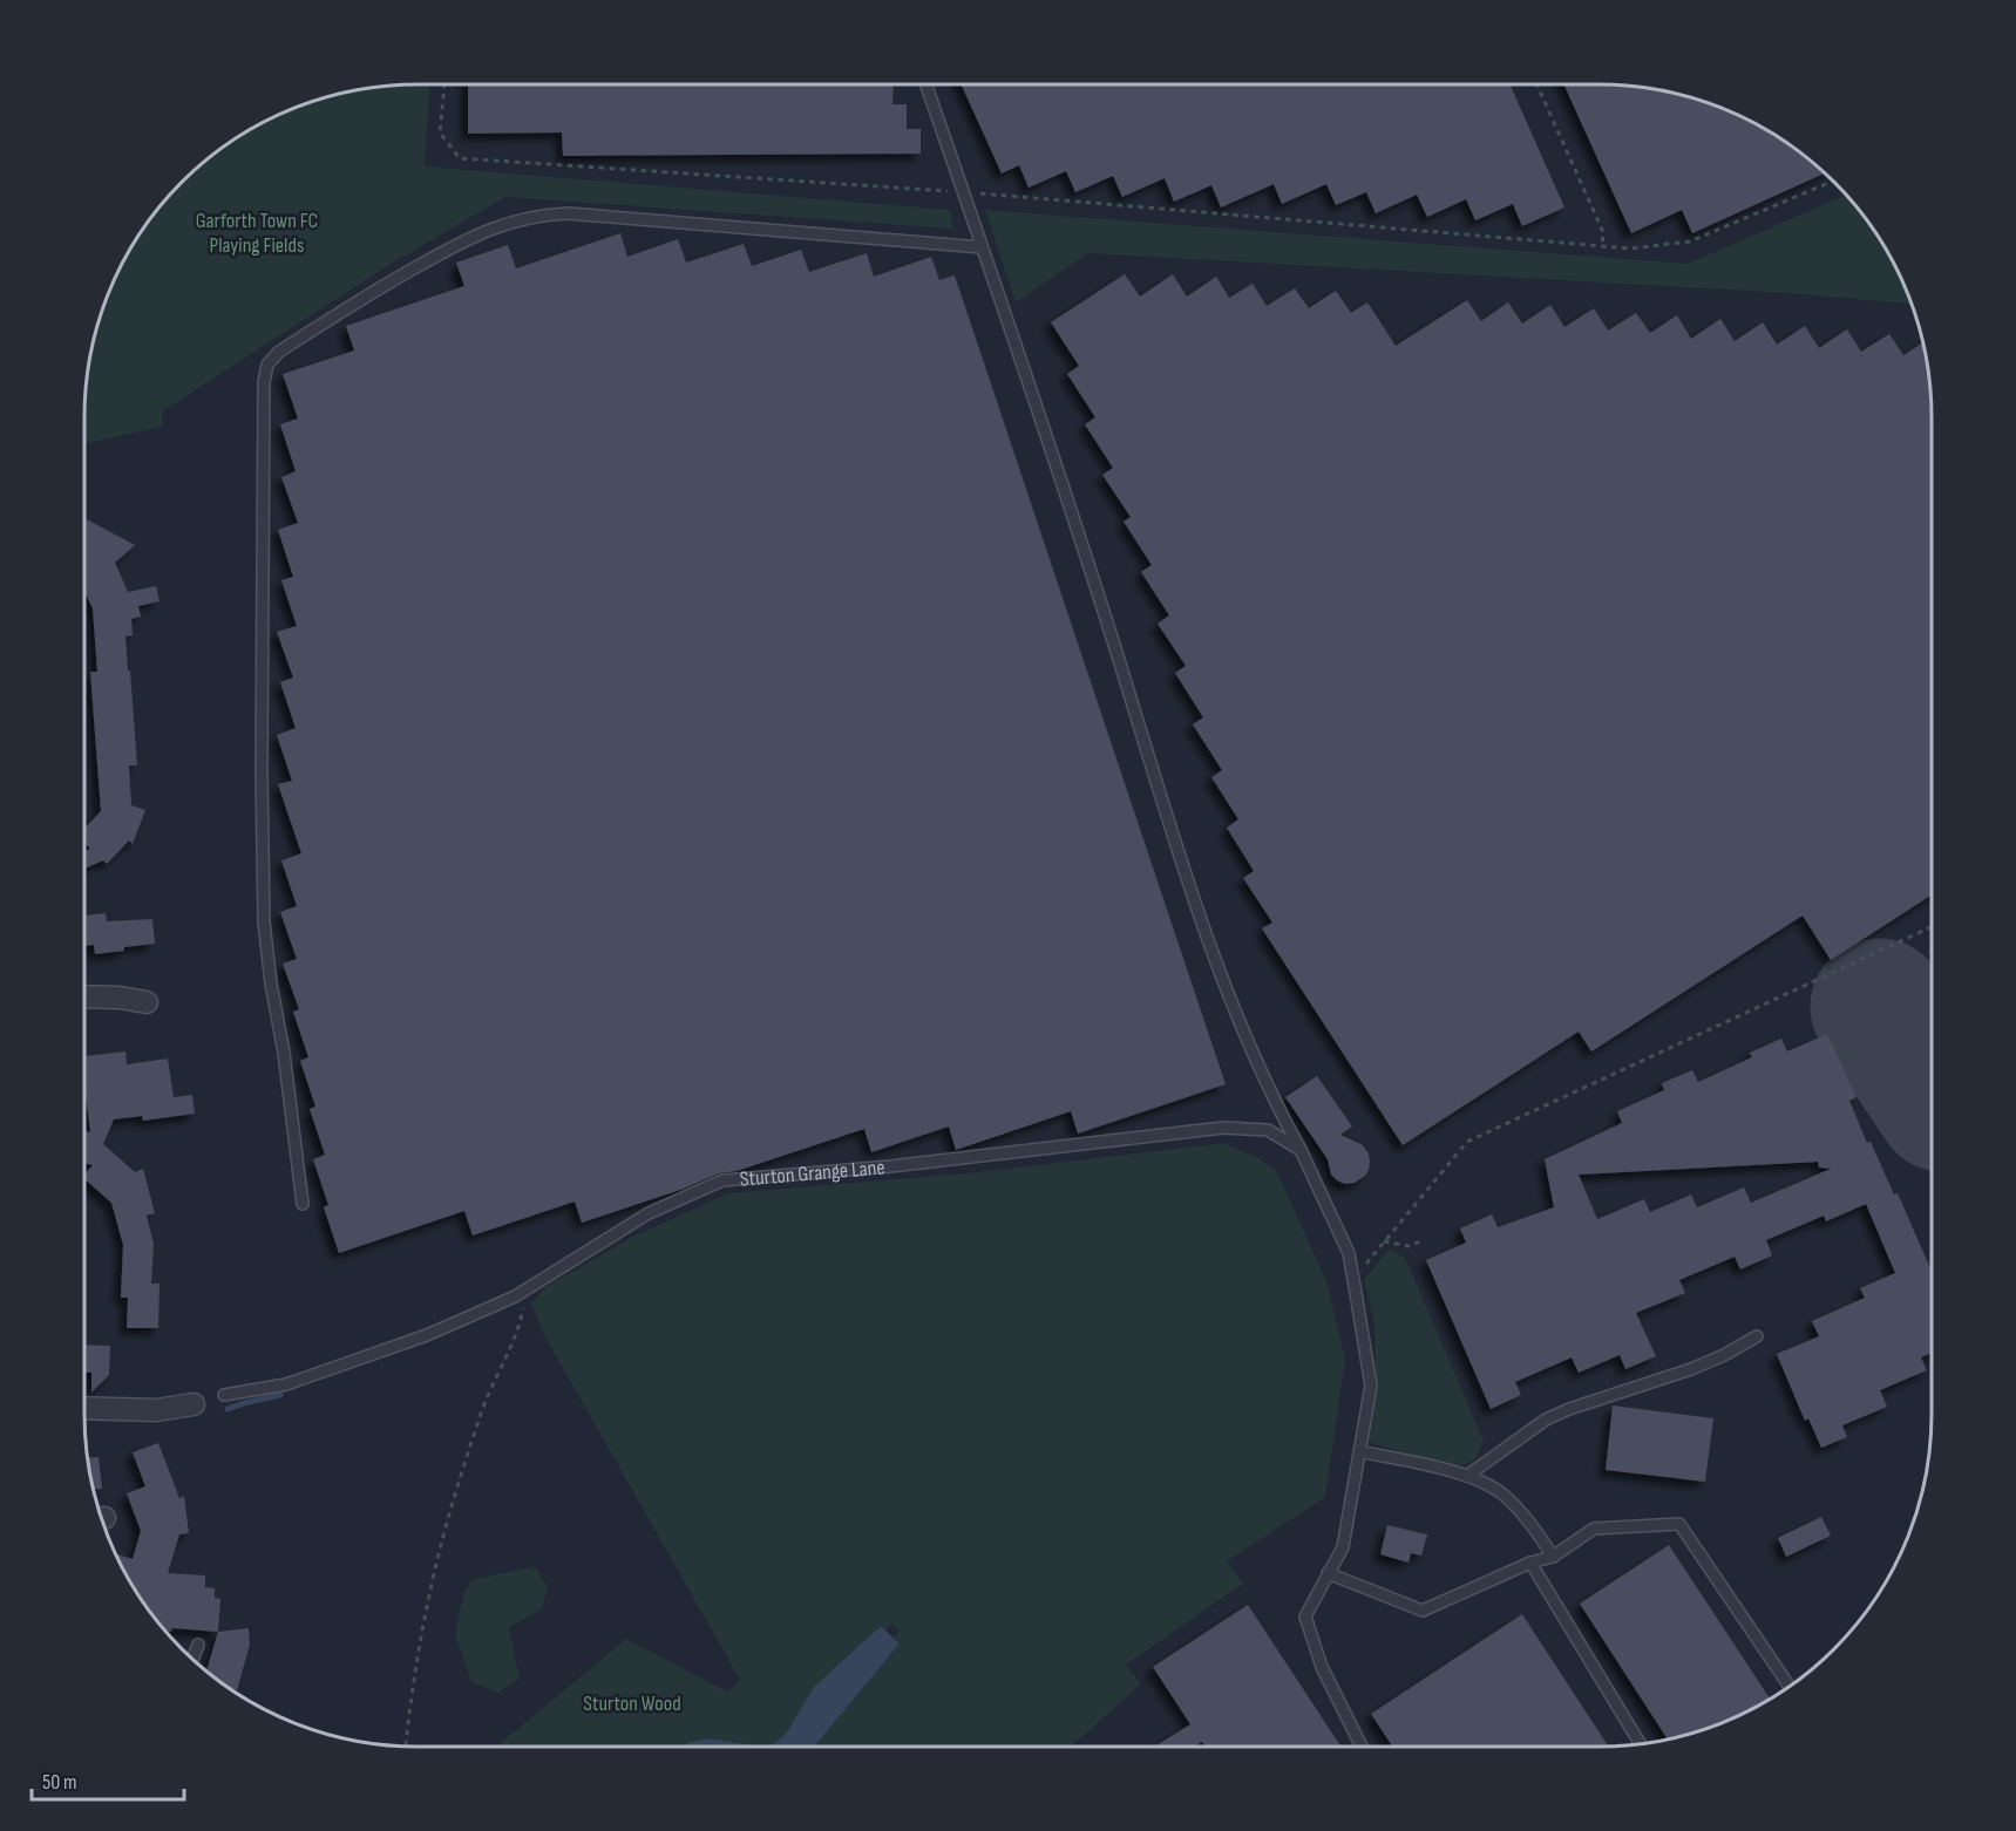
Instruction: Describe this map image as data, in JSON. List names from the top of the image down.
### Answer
{
  "streets": {
    "lane": ["Sturton Grange Lane"]
  },
  "parks": ["Garforth Town FC Playing Fields", "Sturton Wood"],
  "scale_bar": "50 m"
}
